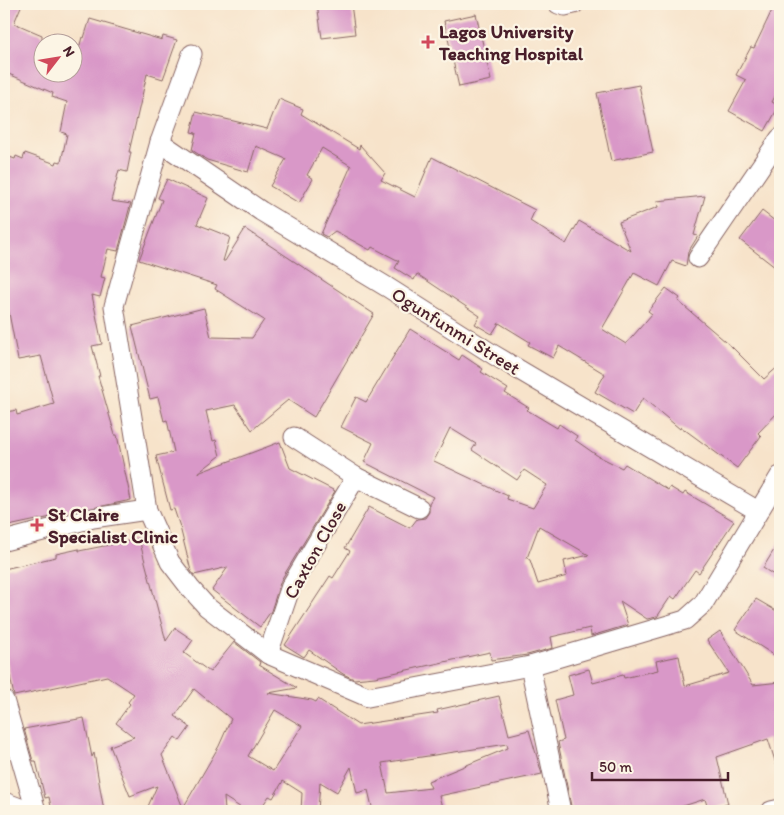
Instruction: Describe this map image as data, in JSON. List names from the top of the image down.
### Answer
{
  "streets": {
    "street": ["Ogunfunmi Street", "Caxton Close"]
  },
  "places": {
    "health": ["Lagos University Teaching Hospital", "St Claire Specialist Clinic"]
  },
  "scale_bar": "50 m",
  "north": "top right"
}
